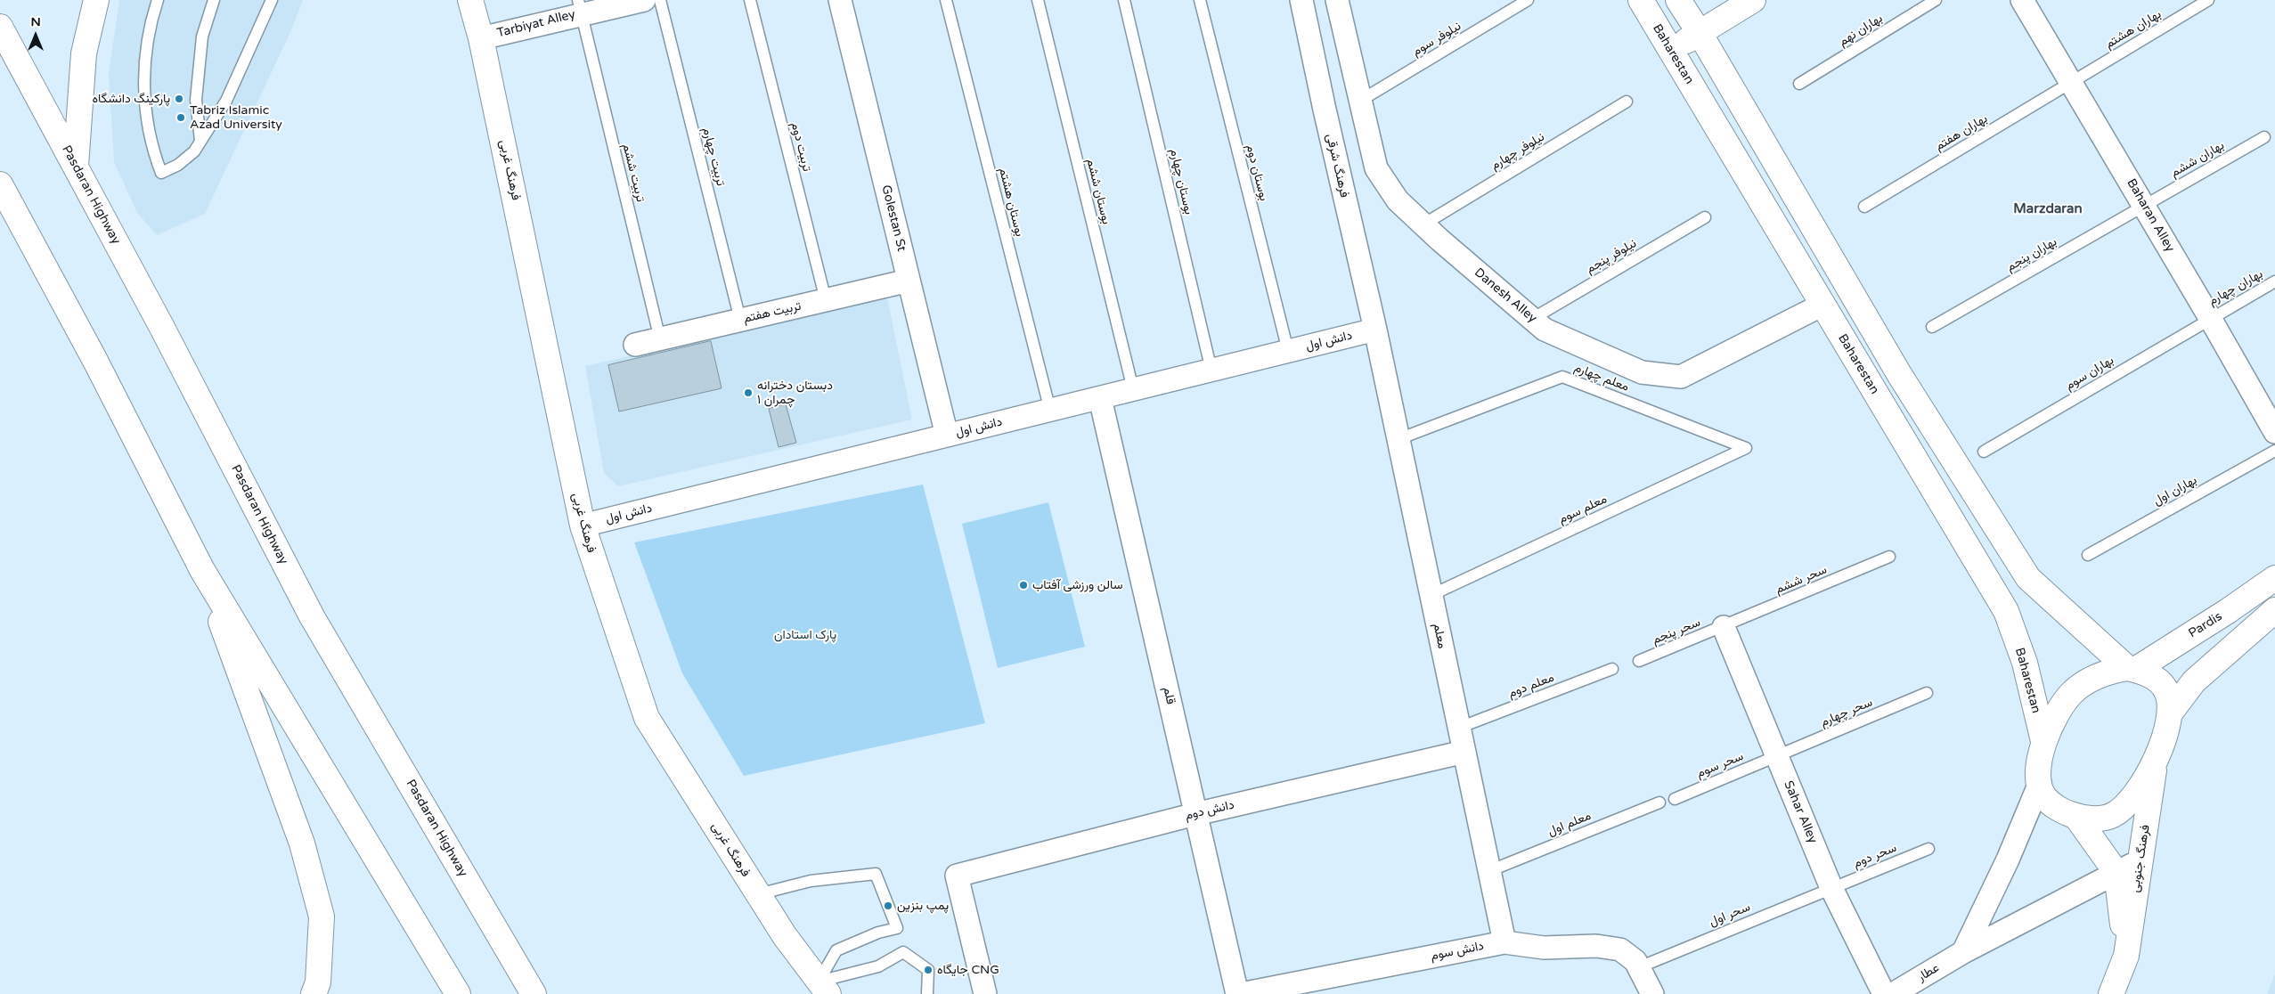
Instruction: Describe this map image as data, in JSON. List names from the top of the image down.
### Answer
{
  "streets": {
    "main road": [
      "Baharestan",
      "فرهنگ غربی",
      "Pasdaran Highway",
      "Pardis",
      "فرهنگ جنوبی"
    ],
    "street": [
      "Tarbiyat Alley",
      "فرهنگ شرقی",
      "Baharan Alley",
      "Golestan St",
      "Danesh Alley",
      "تربیت هفتم",
      "دانش اول",
      "معلم",
      "قلم",
      "دانش دوم",
      "Sahar Alley",
      "دانش سوم",
      "عطار"
    ],
    "lane": [
      "بهاران هشتم",
      "بهاران نهم",
      "نیلوفر سوم",
      "بهاران هفتم",
      "تربیت دوم",
      "نیلوفر چهارم",
      "تربیت چهارم",
      "بهاران ششم",
      "تربیت ششم",
      "بوستان دوم",
      "بوستان چهارم",
      "بوستان ششم",
      "بوستان هشتم",
      "بهاران پنجم",
      "نیلوفر پنجم",
      "بهاران چهارم",
      "بهاران سوم",
      "معلم چهارم",
      "بهاران اول",
      "معلم سوم",
      "سحر ششم",
      "سحر پنجم",
      "معلم دوم",
      "سحر چهارم",
      "سحر سوم",
      "معلم اول",
      "سحر دوم",
      "سحر اول"
    ]
  },
  "crossings": [
    ["Tarbiyat Alley", "فرهنگ غربی"],
    ["Tarbiyat Alley", "تربیت ششم"],
    ["بهاران هشتم", "بهاران هفتم"],
    ["بهاران هشتم", "Baharan Alley"],
    ["نیلوفر سوم", "Danesh Alley"],
    ["Baharestan", "Danesh Alley"],
    ["Baharestan", "Pardis"],
    ["Baharestan", "فرهنگ جنوبی"],
    ["بهاران هفتم", "Baharan Alley"],
    ["تربیت دوم", "تربیت هفتم"],
    ["نیلوفر چهارم", "Danesh Alley"],
    ["تربیت چهارم", "تربیت هفتم"],
    ["بهاران ششم", "Baharan Alley"],
    ["بهاران ششم", "بهاران پنجم"],
    ["فرهنگ شرقی", "دانش اول"],
    ["فرهنگ شرقی", "معلم"],
    ["فرهنگ غربی", "دانش اول"],
    ["تربیت ششم", "تربیت هفتم"],
    ["بوستان دوم", "دانش اول"],
    ["بوستان چهارم", "دانش اول"],
    ["بوستان ششم", "دانش اول"],
    ["بوستان هشتم", "دانش اول"],
    ["Baharan Alley", "بهاران پنجم"],
    ["Baharan Alley", "بهاران چهارم"],
    ["Baharan Alley", "بهاران سوم"],
    ["Golestan St", "تربیت هفتم"],
    ["Golestan St", "دانش اول"],
    ["نیلوفر پنجم", "Danesh Alley"],
    ["بهاران چهارم", "بهاران سوم"],
    ["دانش اول", "معلم"],
    ["دانش اول", "قلم"],
    ["معلم چهارم", "معلم سوم"],
    ["معلم چهارم", "معلم"],
    ["معلم سوم", "معلم"],
    ["سحر ششم", "سحر پنجم"],
    ["سحر ششم", "Sahar Alley"],
    ["Pardis", "فرهنگ جنوبی"],
    ["سحر پنجم", "Sahar Alley"],
    ["معلم", "معلم دوم"],
    ["معلم", "دانش دوم"],
    ["معلم", "معلم اول"],
    ["معلم", "دانش سوم"],
    ["قلم", "دانش دوم"],
    ["قلم", "دانش سوم"],
    ["سحر چهارم", "سحر سوم"],
    ["سحر چهارم", "Sahar Alley"],
    ["سحر سوم", "Sahar Alley"],
    ["Sahar Alley", "سحر دوم"],
    ["Sahar Alley", "سحر اول"],
    ["سحر دوم", "سحر اول"],
    ["فرهنگ جنوبی", "عطار"],
    ["سحر اول", "دانش سوم"]
  ],
  "districts": ["Marzdaran"],
  "parks": ["پارک استادان"],
  "places": [
    "پارکینگ دانشگاه",
    "Tabriz Islamic Azad University",
    "دبستان دخترانه چمران ۱",
    "سالن ورزشی آفتاب",
    "پمپ بنزین",
    "جایگاه CNG"
  ],
  "north": "top"
}
